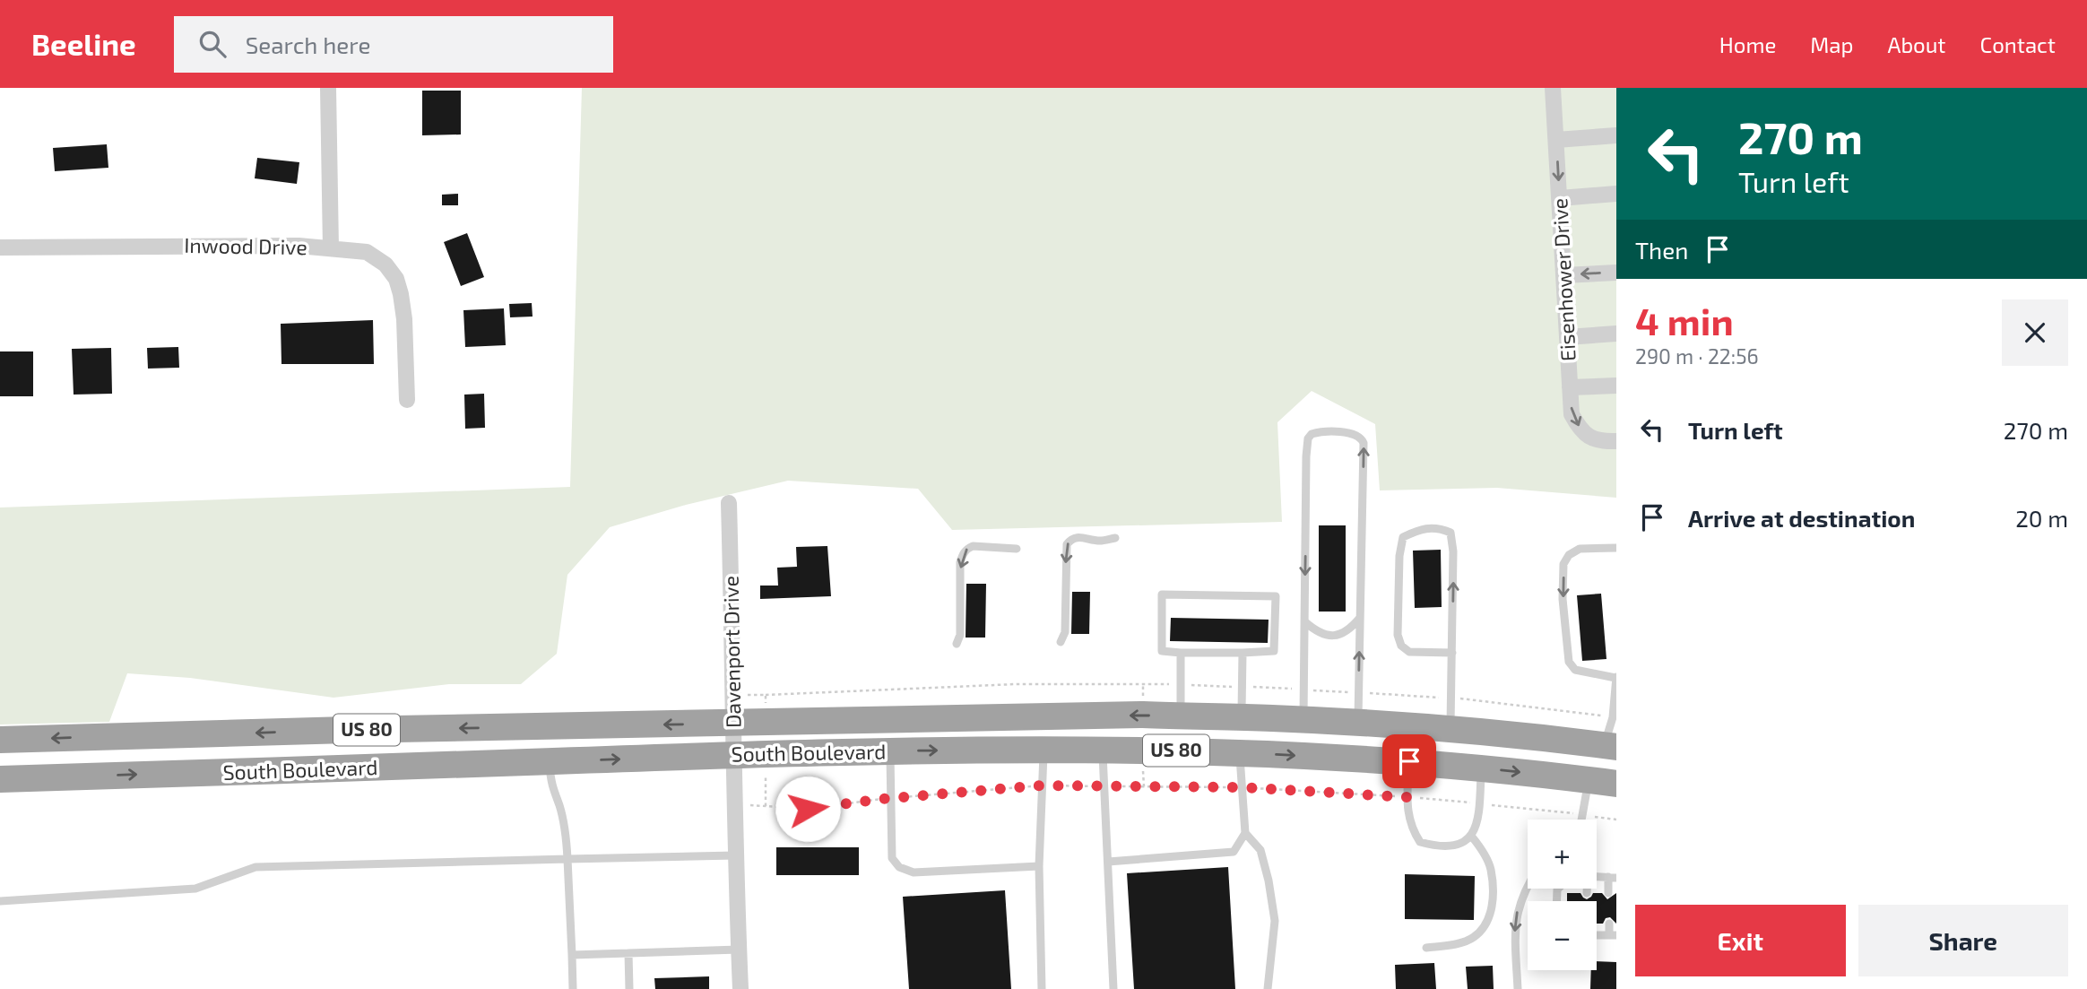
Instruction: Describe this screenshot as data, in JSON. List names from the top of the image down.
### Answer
{
  "streets": {
    "highway": ["US 80", "South Boulevard"],
    "street": ["Inwood Drive", "Eisenhower Drive", "Davenport Drive"]
  },
  "crossings": [
    ["Davenport Drive", "South Boulevard"]
  ],
  "page": {
    "header": "Beeline",
    "search": "Search here",
    "nav": [
      "Home",
      "Map",
      "About",
      "Contact"
    ],
    "turn": ["270 m", "Turn left"],
    "then": "Then",
    "heading": ["4 min", "290 m · 22:56"],
    "list": [
      {
        "name": "Turn left",
        "value": "270 m"
      },
      {
        "name": "Arrive at destination",
        "value": "20 m"
      }
    ],
    "map_buttons": ["+", "−"],
    "buttons": ["Exit", "Share"]
  }
}
